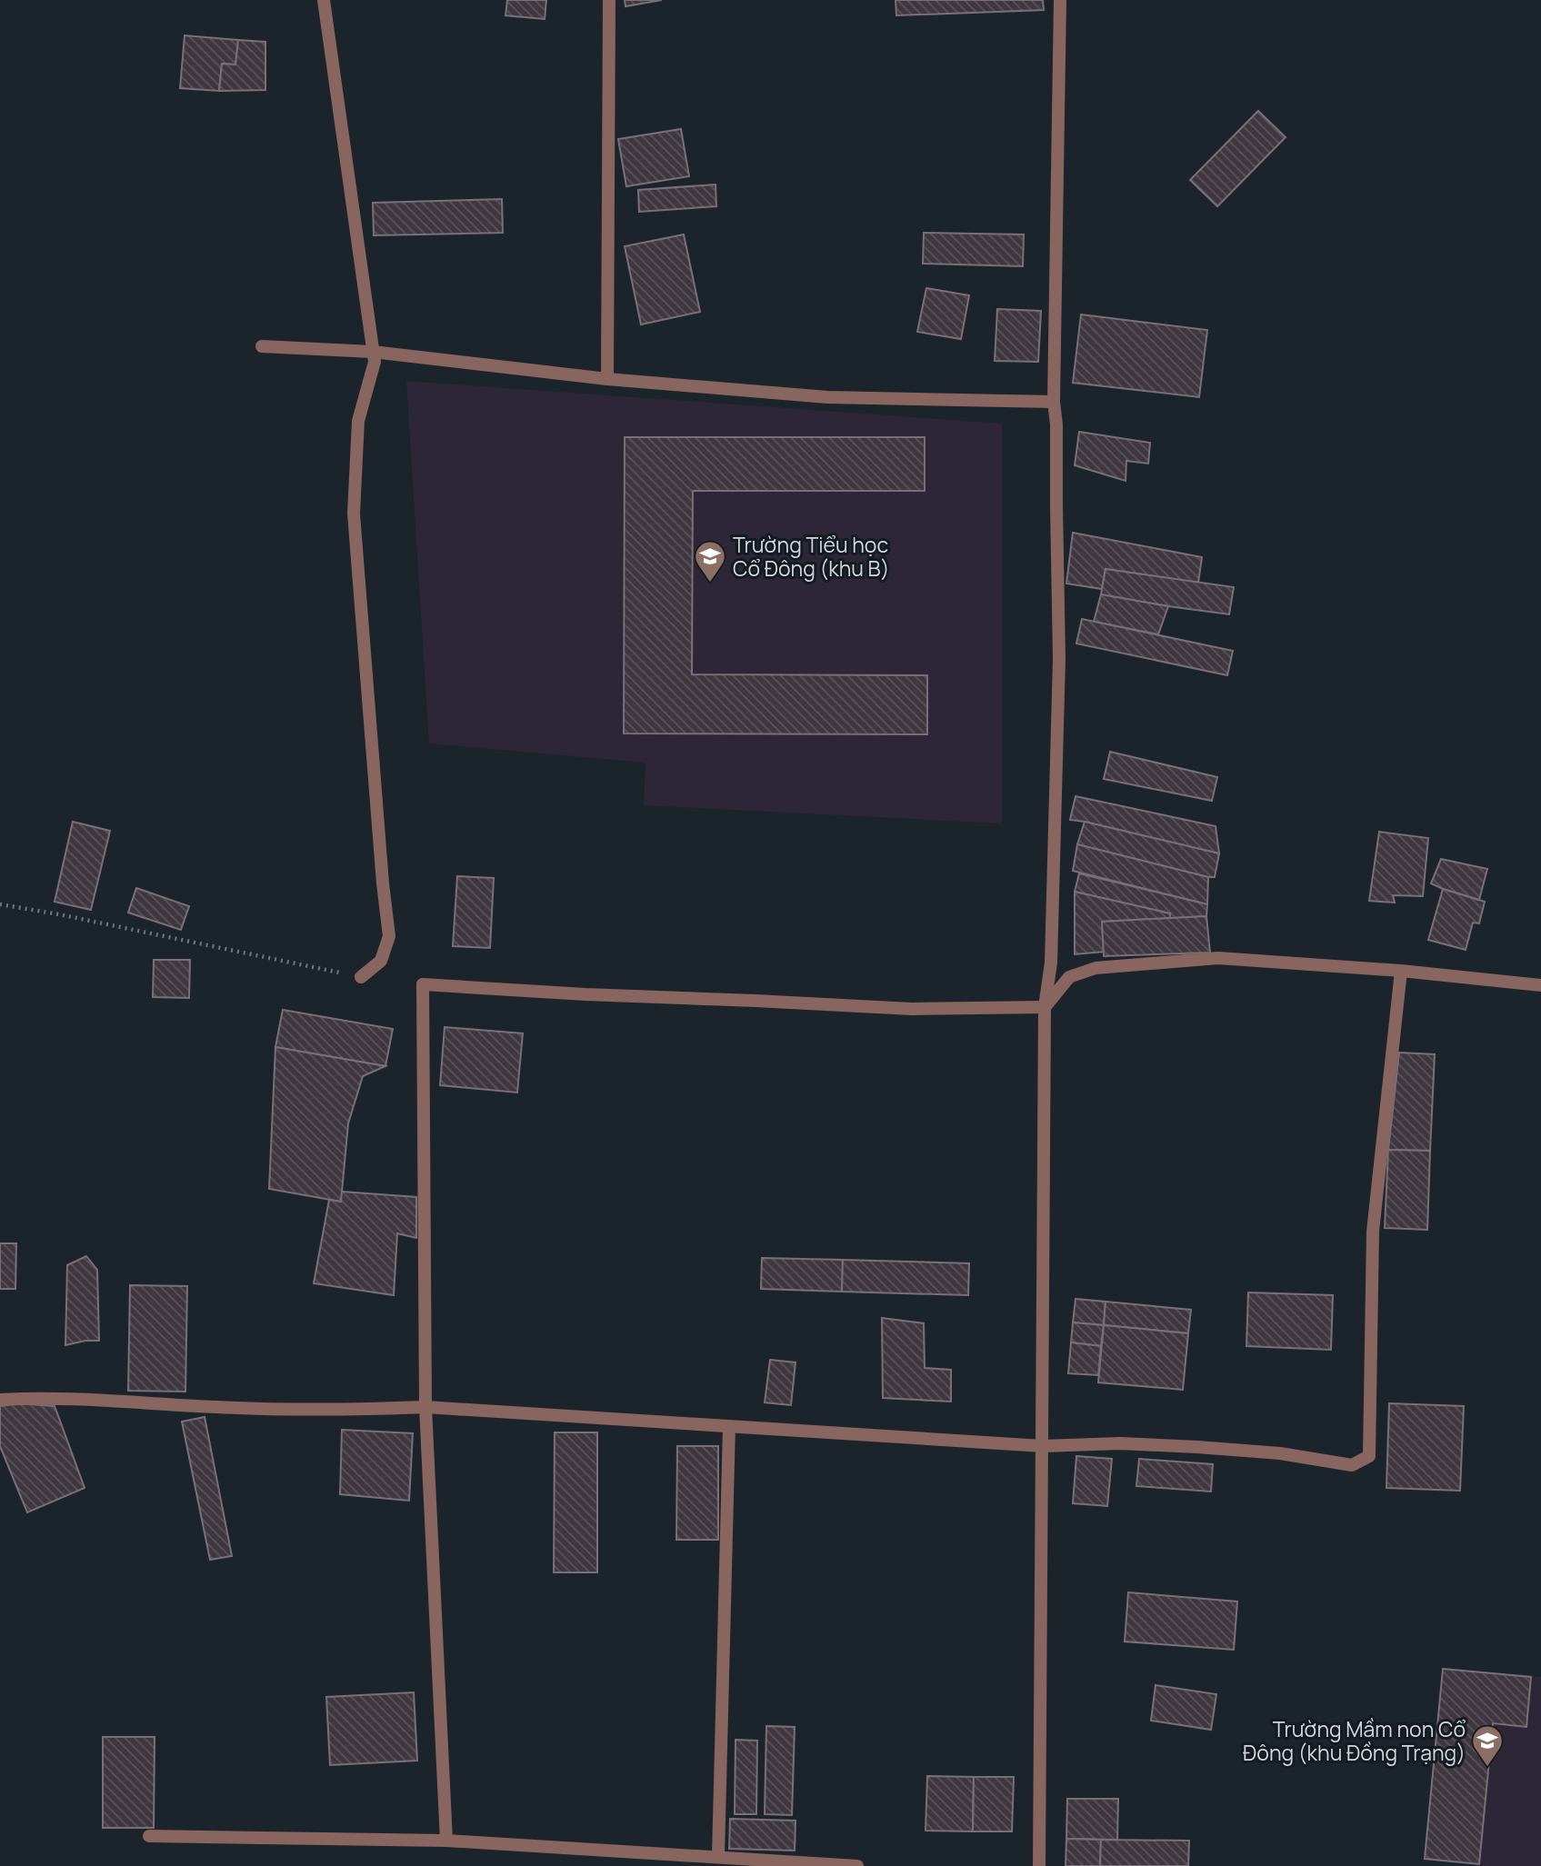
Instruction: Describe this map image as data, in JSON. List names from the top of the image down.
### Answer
{
  "places": {
    "school or university": ["Trường Tiểu học Cổ Đông (khu B)", "Trường Mầm non Cổ Đông (khu Đồng Trạng)"]
  }
}
